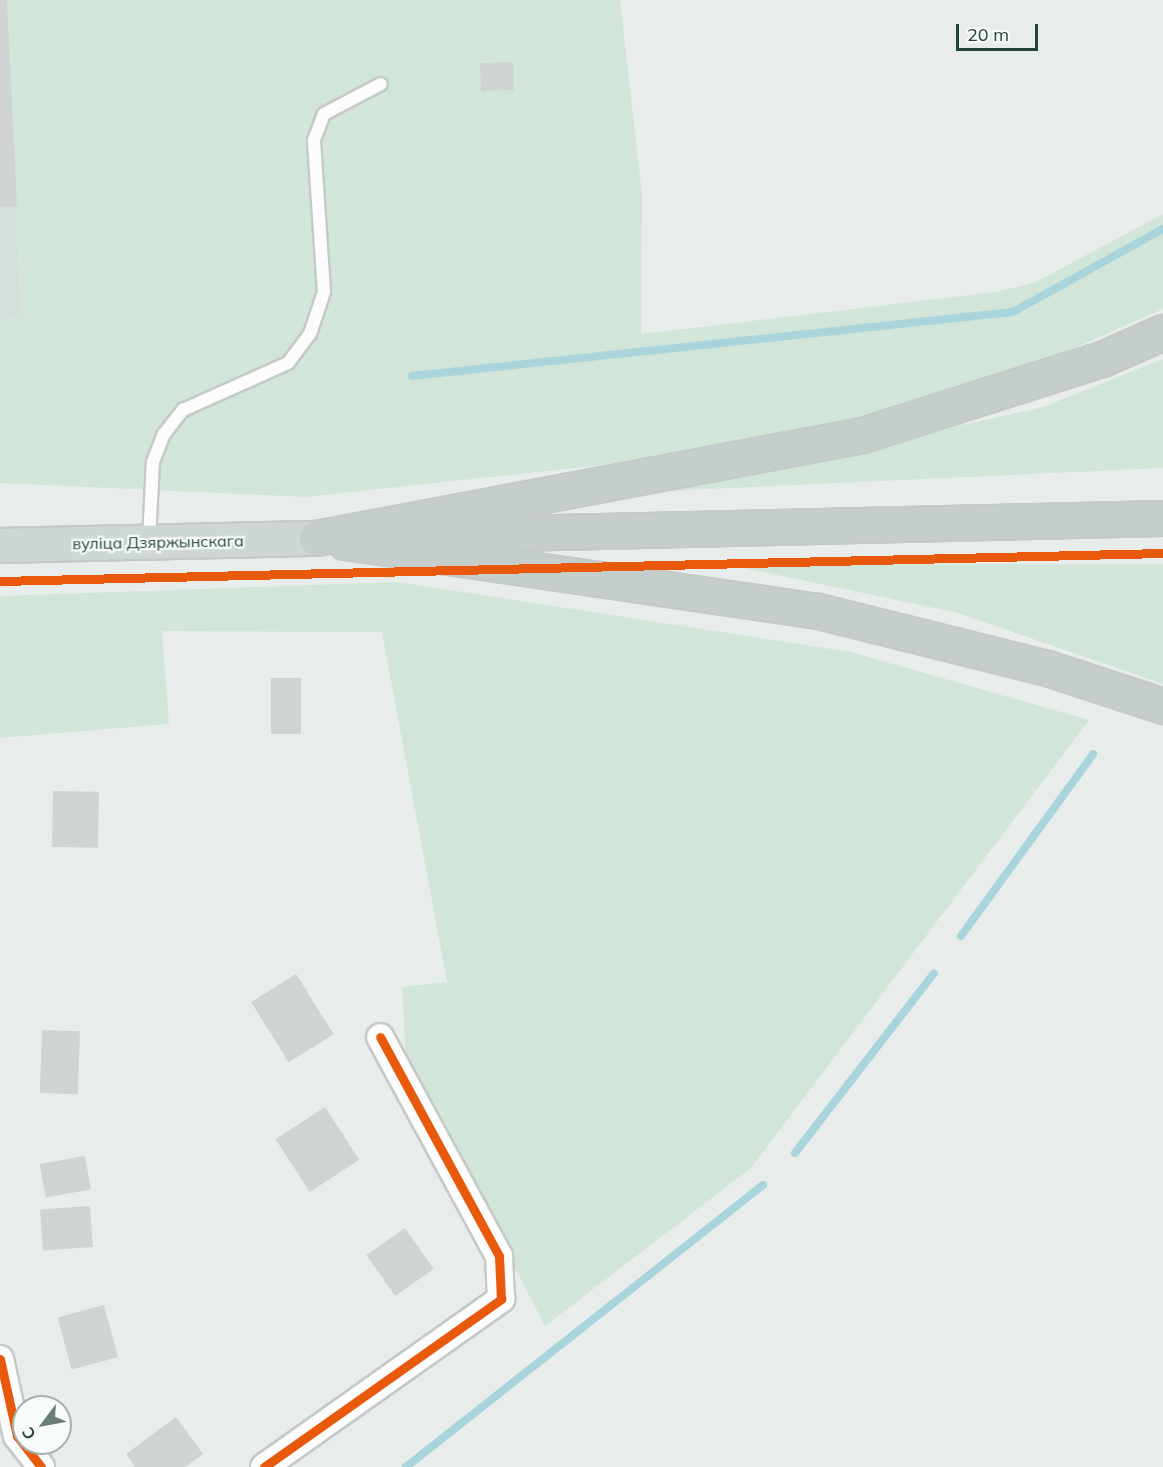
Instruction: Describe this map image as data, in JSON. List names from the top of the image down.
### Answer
{
  "streets": {
    "main road": ["вуліца Дзяржынскага"]
  },
  "scale_bar": "20 m",
  "north": "bottom left"
}
